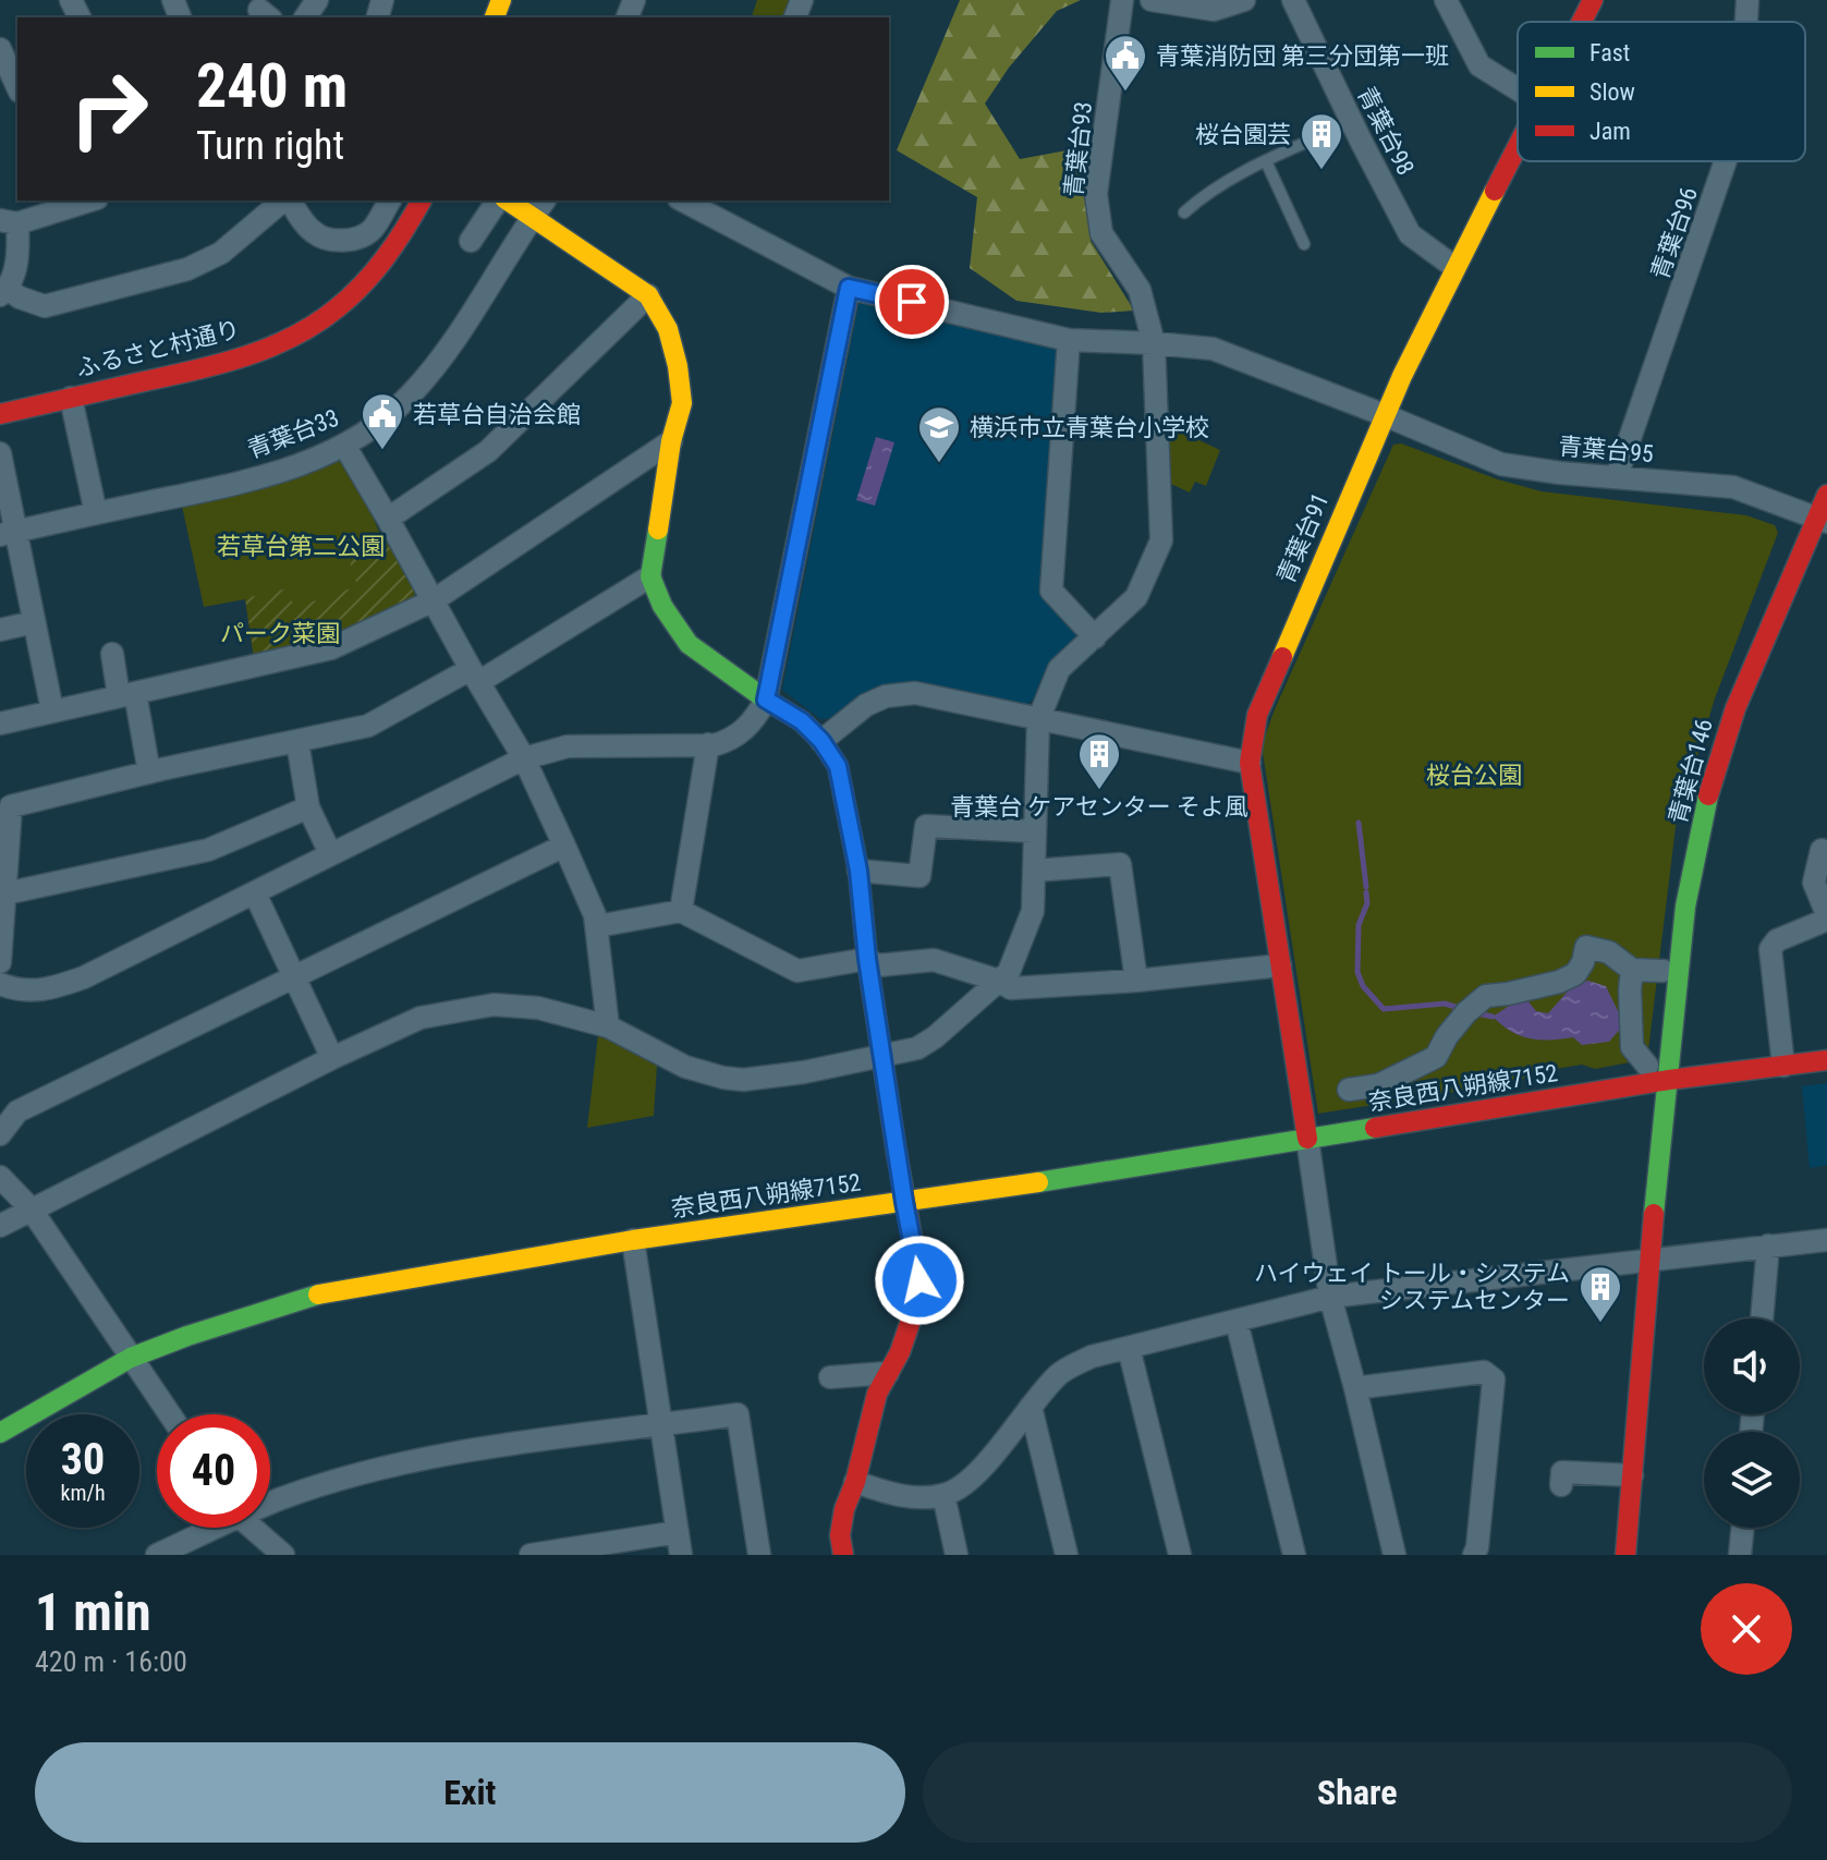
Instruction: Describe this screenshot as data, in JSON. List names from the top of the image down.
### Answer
{
  "streets": {
    "street": [
      "青葉台98",
      "青葉台93",
      "青葉台96",
      "ふるさと村通り",
      "青葉台33",
      "青葉台95",
      "青葉台91",
      "青葉台146",
      "奈良西八朔線7152"
    ]
  },
  "crossings": [
    ["青葉台98", "青葉台91"],
    ["青葉台93", "青葉台95"],
    ["青葉台96", "青葉台95"],
    ["青葉台95", "青葉台91"],
    ["青葉台95", "青葉台146"],
    ["青葉台91", "奈良西八朔線7152"],
    ["青葉台146", "奈良西八朔線7152"]
  ],
  "parks": ["若草台第二公園", "パーク菜園", "桜台公園"],
  "places": {
    "public building": ["青葉消防団 第三分団第一班", "若草台自治会館"],
    "building": ["桜台園芸", "青葉台 ケアセンター そよ風", "ハイウェイ トール・システム システムセンター"],
    "school or university": ["横浜市立青葉台小学校"]
  },
  "legend": ["Fast", "Slow", "Jam"],
  "page": {
    "turn": ["240 m", "Turn right"],
    "speed": "30 km/h",
    "limit": "40",
    "heading": ["1 min", "420 m · 16:00"],
    "buttons": ["Exit", "Share"]
  }
}
